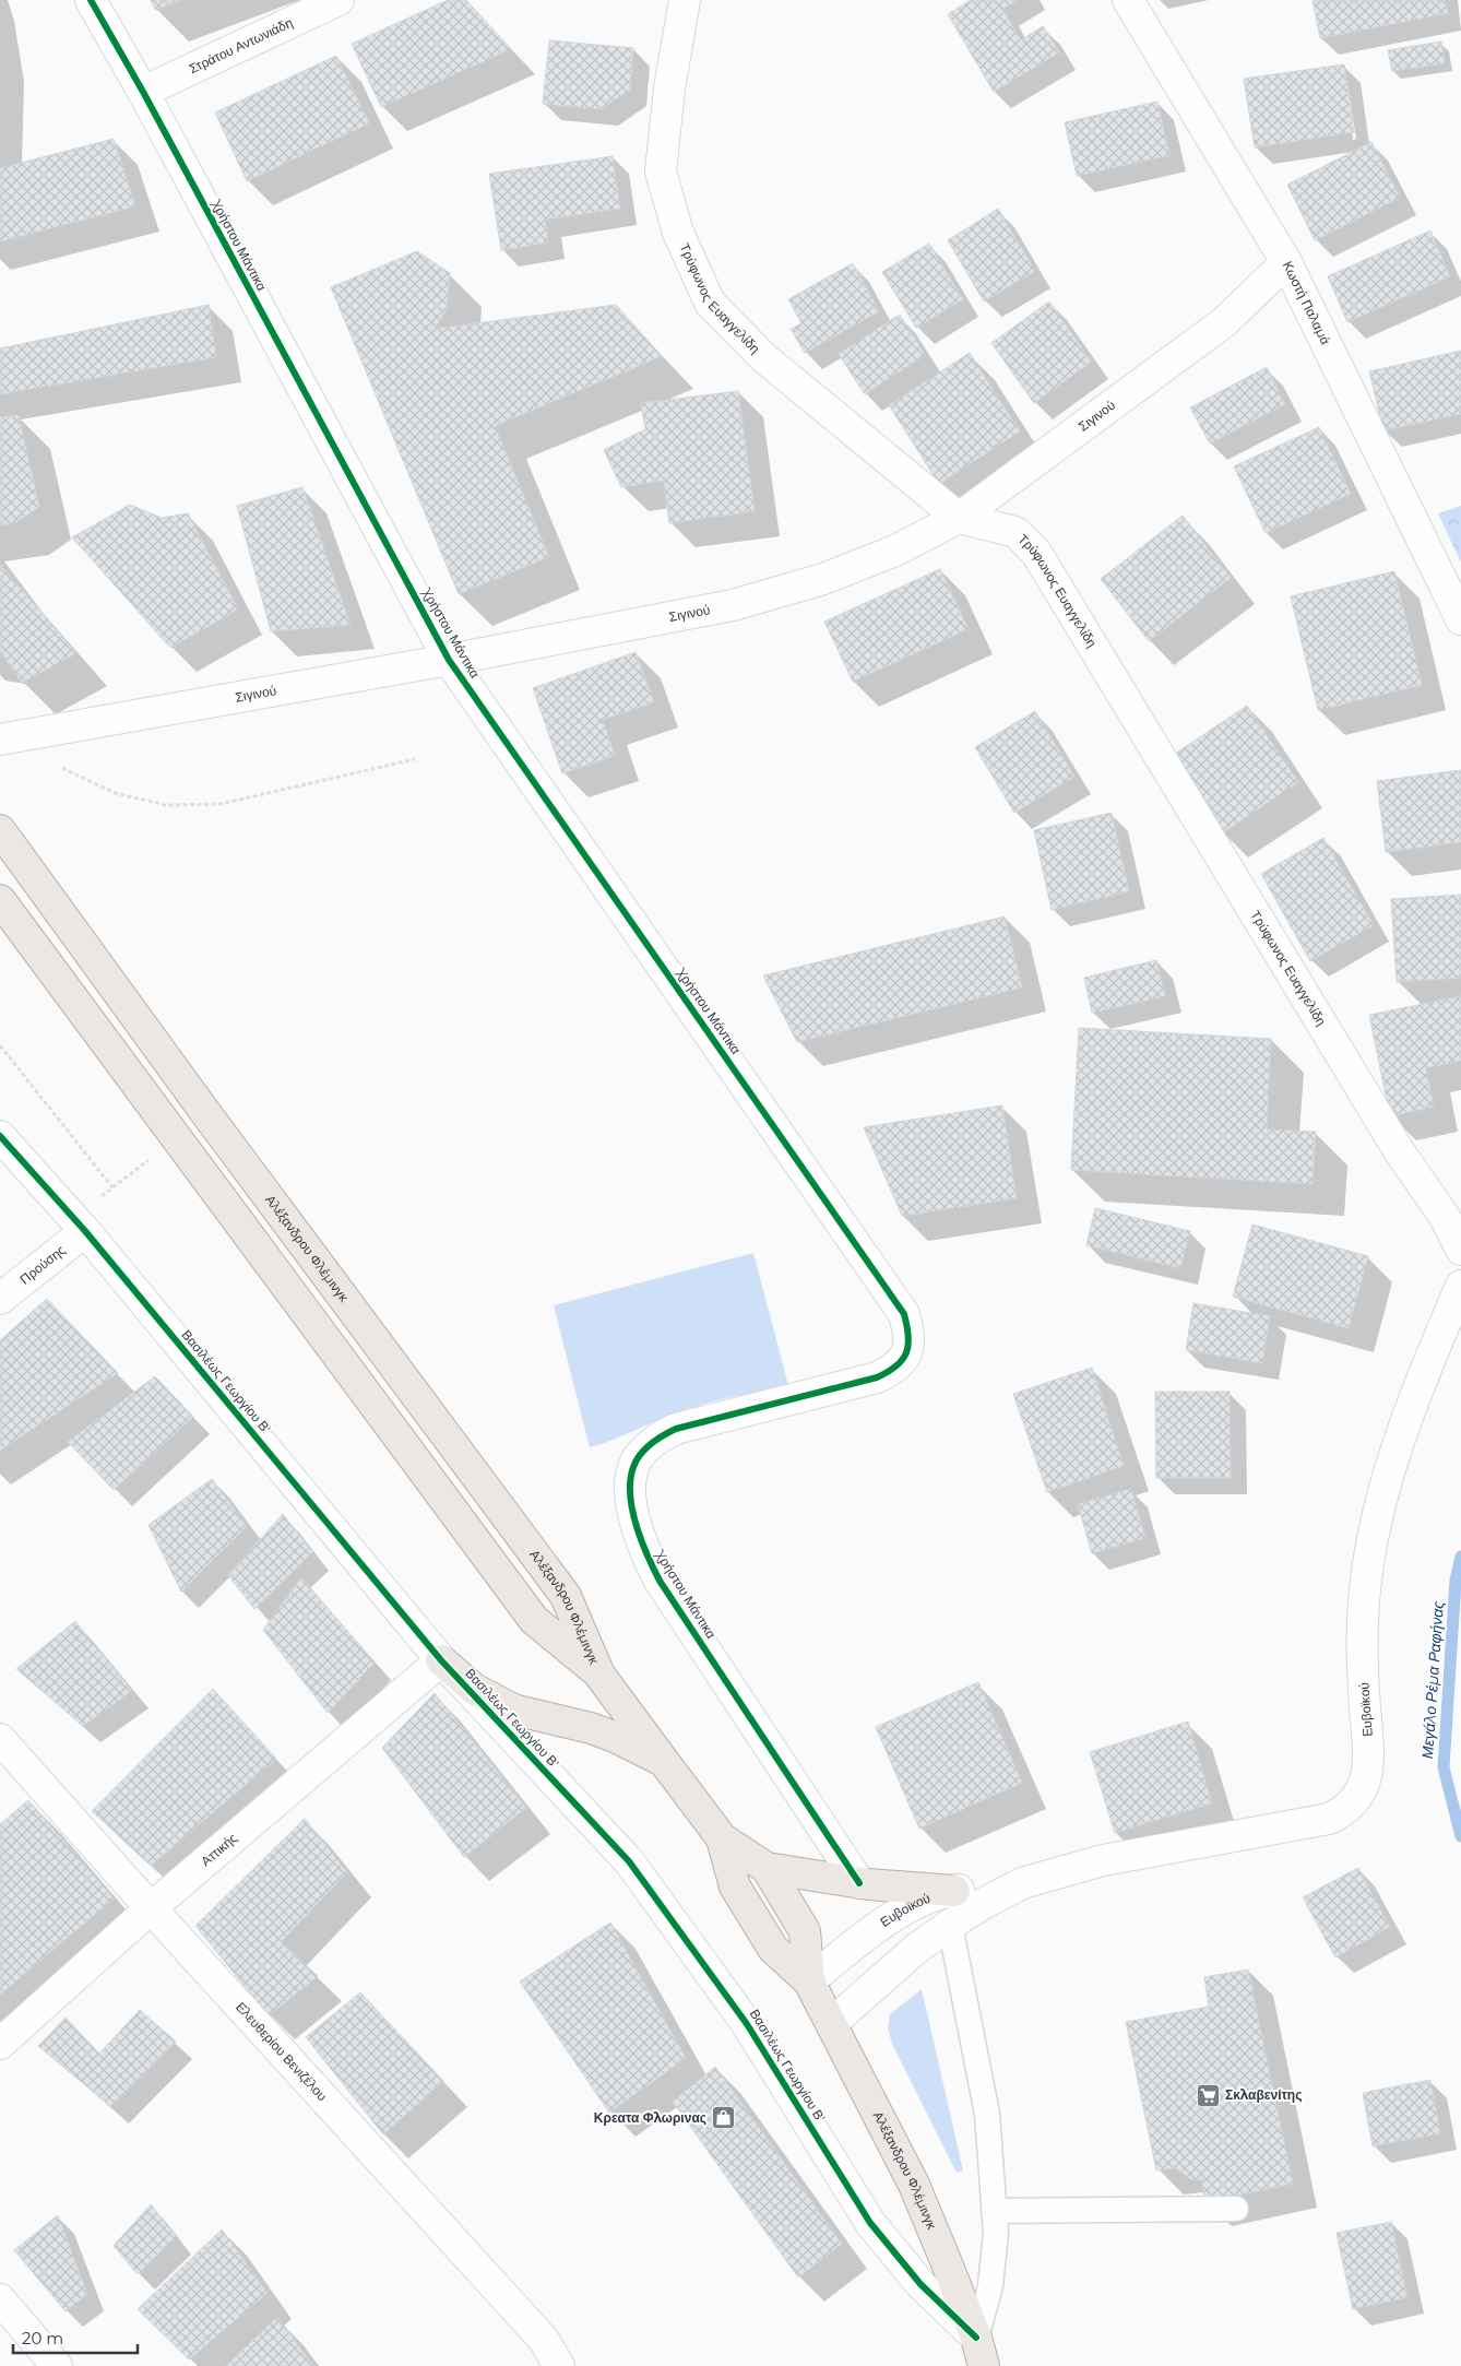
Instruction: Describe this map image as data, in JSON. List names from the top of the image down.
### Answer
{
  "streets": {
    "main road": ["Αλέξανδρου Φλέμινγκ"],
    "street": [
      "Στράτου Αντωνιάδη",
      "Χρήστου Μάντικα",
      "Τρύφωνος Ευαγγελίδη",
      "Κωστή Παλαμά",
      "Σιγινού",
      "Προύσης",
      "Βασιλέως Γεωργίου Β'",
      "Ευβοϊκού",
      "Αττικής",
      "Ελευθερίου Βενιζέλου"
    ]
  },
  "crossings": [
    ["Στράτου Αντωνιάδη", "Χρήστου Μάντικα"],
    ["Χρήστου Μάντικα", "Σιγινού"],
    ["Τρύφωνος Ευαγγελίδη", "Σιγινού"],
    ["Κωστή Παλαμά", "Σιγινού"],
    ["Αλέξανδρου Φλέμινγκ", "Βασιλέως Γεωργίου Β'"],
    ["Αλέξανδρου Φλέμινγκ", "Ευβοϊκού"],
    ["Προύσης", "Βασιλέως Γεωργίου Β'"],
    ["Βασιλέως Γεωργίου Β'", "Αττικής"],
    ["Αττικής", "Ελευθερίου Βενιζέλου"]
  ],
  "water": ["Μεγάλο Ρέμα Ραφήνας"],
  "places": {
    "supermarket": ["Σκλαβενίτης"],
    "shop": ["Κρεατα Φλωρινας"]
  },
  "scale_bar": "20 m"
}
